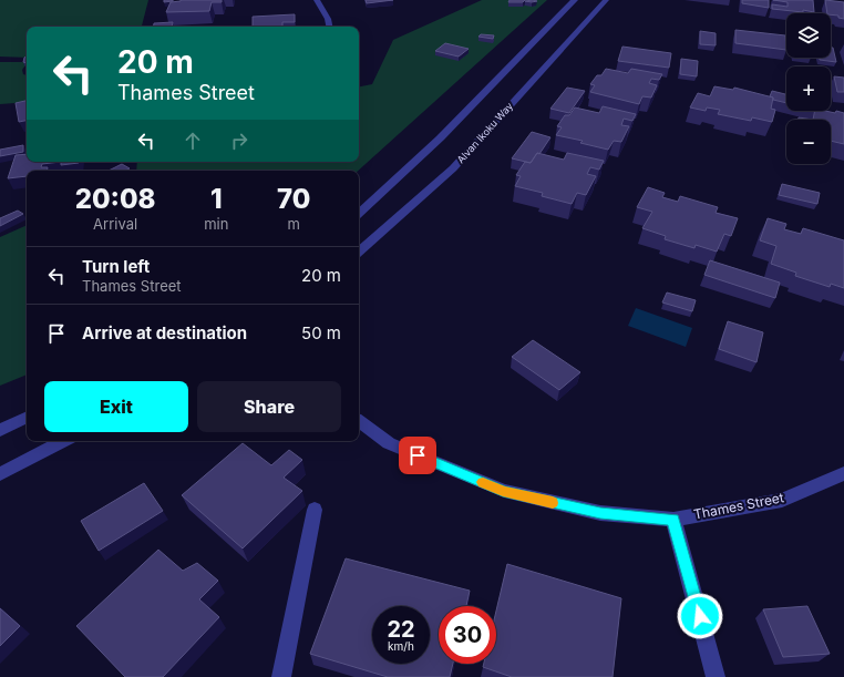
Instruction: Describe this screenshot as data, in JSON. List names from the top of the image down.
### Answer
{
  "streets": {
    "street": ["Alvan Ikoku Way", "Thames Street"]
  },
  "page": {
    "map_buttons": ["+", "−"],
    "turn": ["20 m", "Thames Street"],
    "eta": [
      "20:08",
      "Arrival",
      "1",
      "min",
      "70",
      "m"
    ],
    "list": [
      {
        "name": "Turn left",
        "note": "Thames Street",
        "value": "20 m"
      },
      {
        "name": "Arrive at destination",
        "value": "50 m"
      }
    ],
    "buttons": ["Exit", "Share"],
    "speed": "22 km/h",
    "limit": "30"
  }
}
